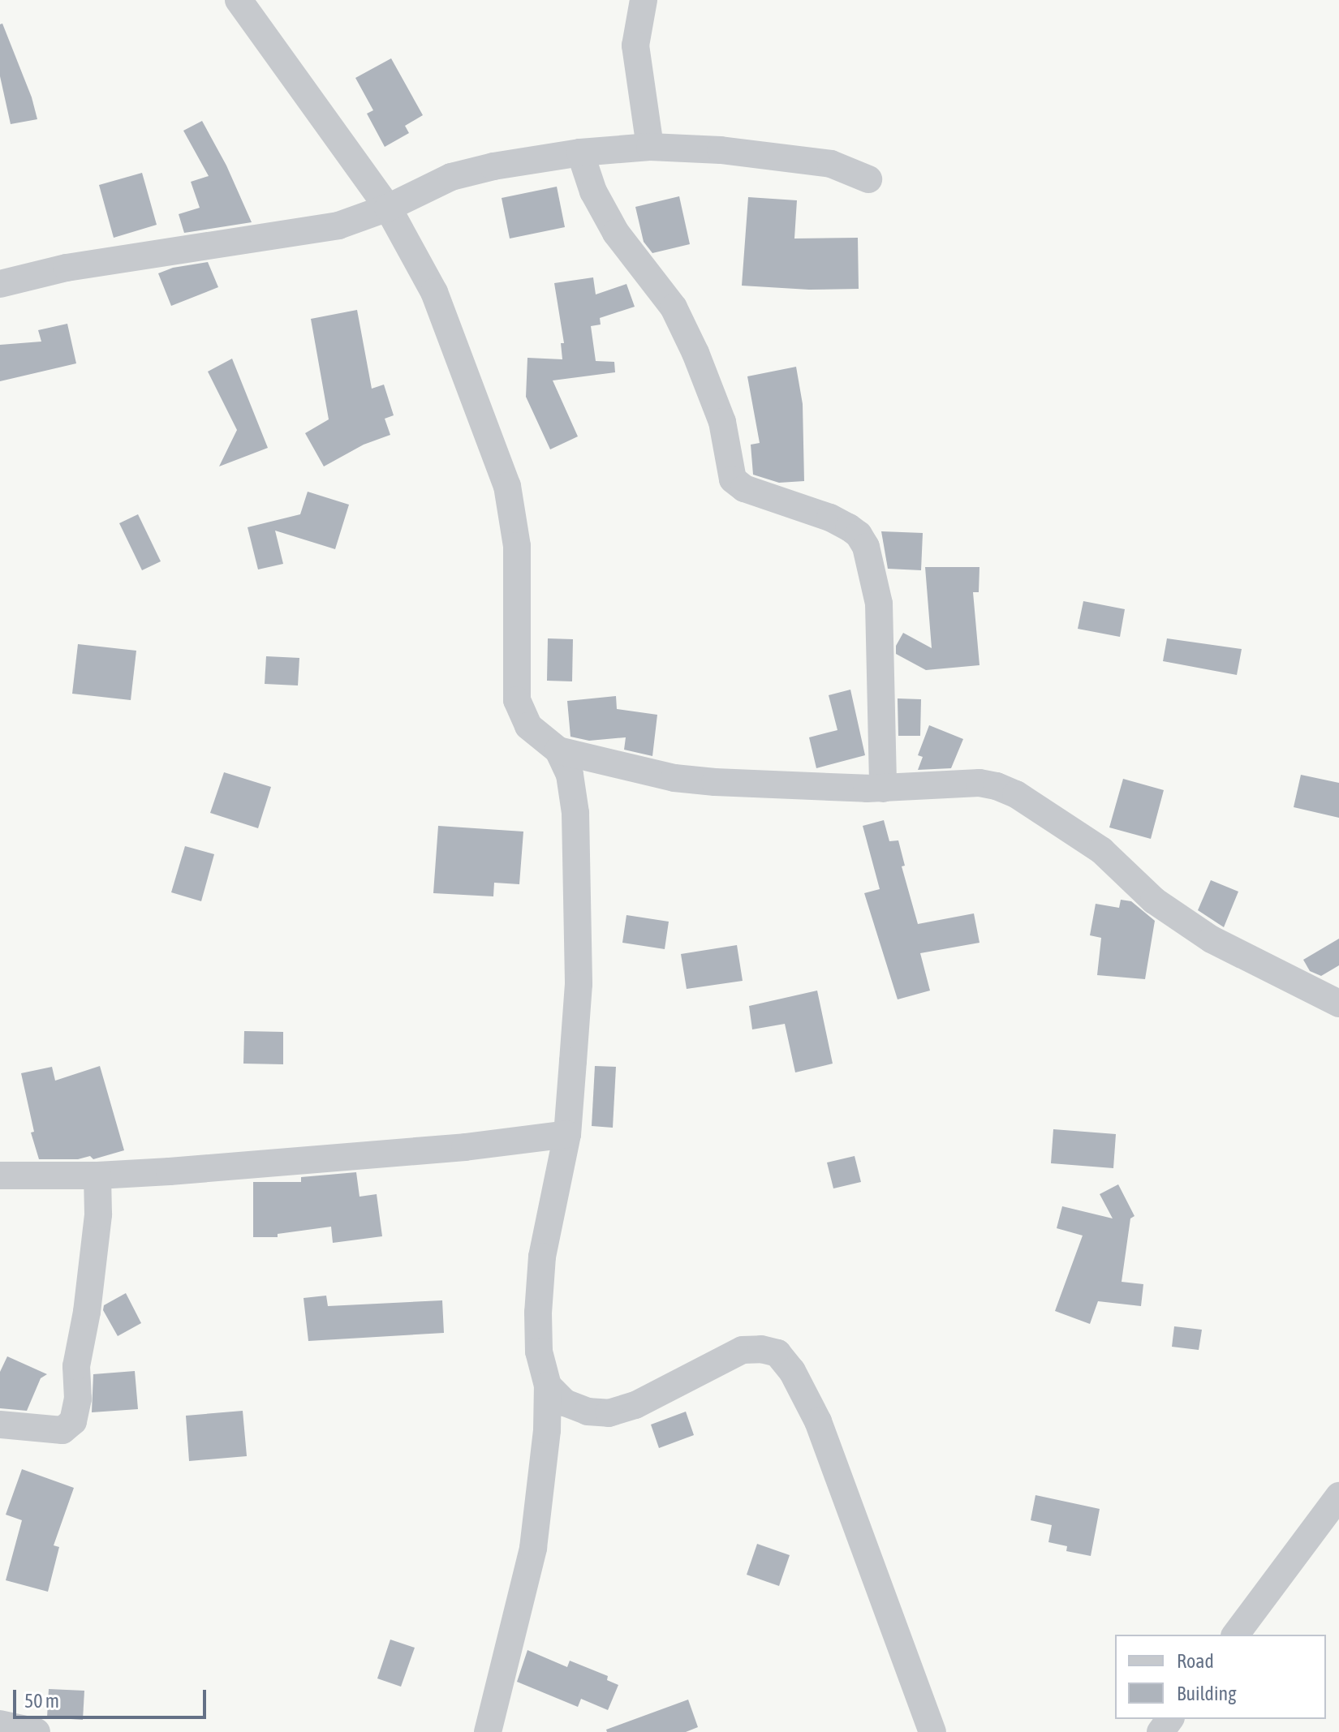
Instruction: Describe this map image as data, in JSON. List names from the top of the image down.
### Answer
{
  "legend": ["Road", "Building"],
  "scale_bar": "50 m"
}
